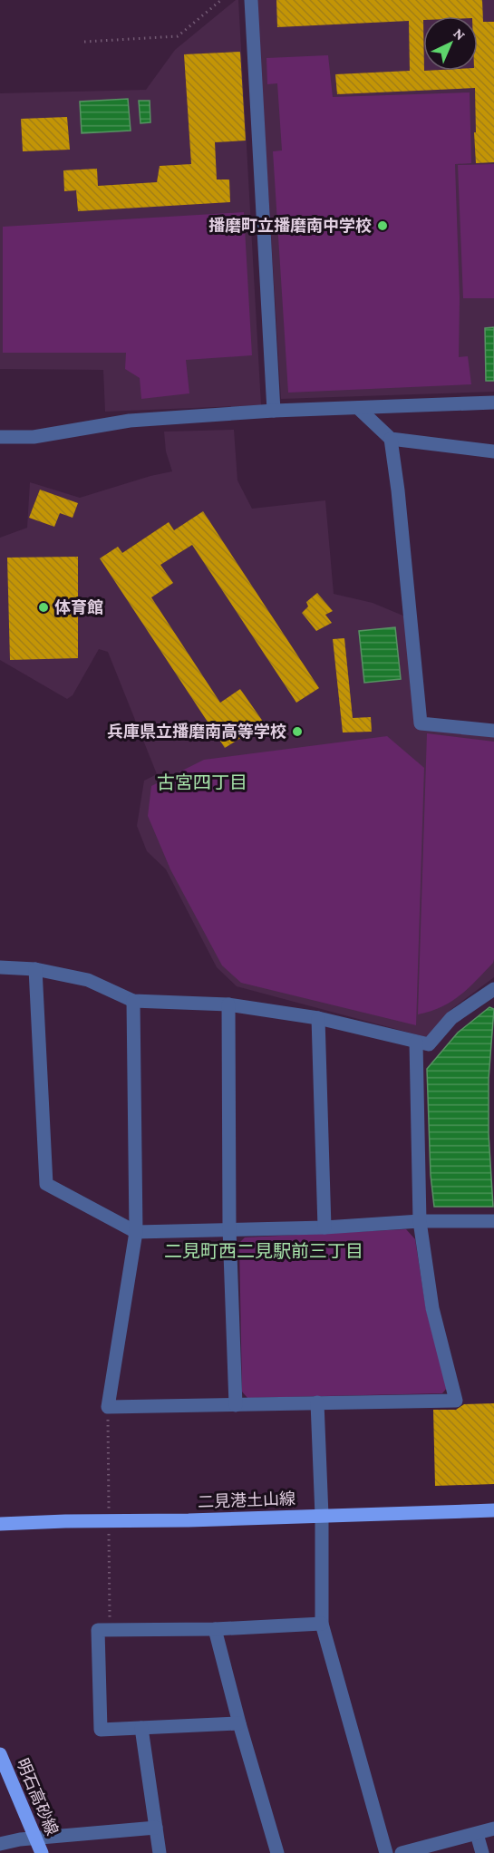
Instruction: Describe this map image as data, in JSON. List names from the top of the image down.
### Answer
{
  "streets": {
    "main road": ["二見港土山線", "明石高砂線"]
  },
  "districts": ["古宮四丁目", "二見町西二見駅前三丁目"],
  "places": ["播磨町立播磨南中学校", "体育館", "兵庫県立播磨南高等学校"],
  "north": "top right"
}
